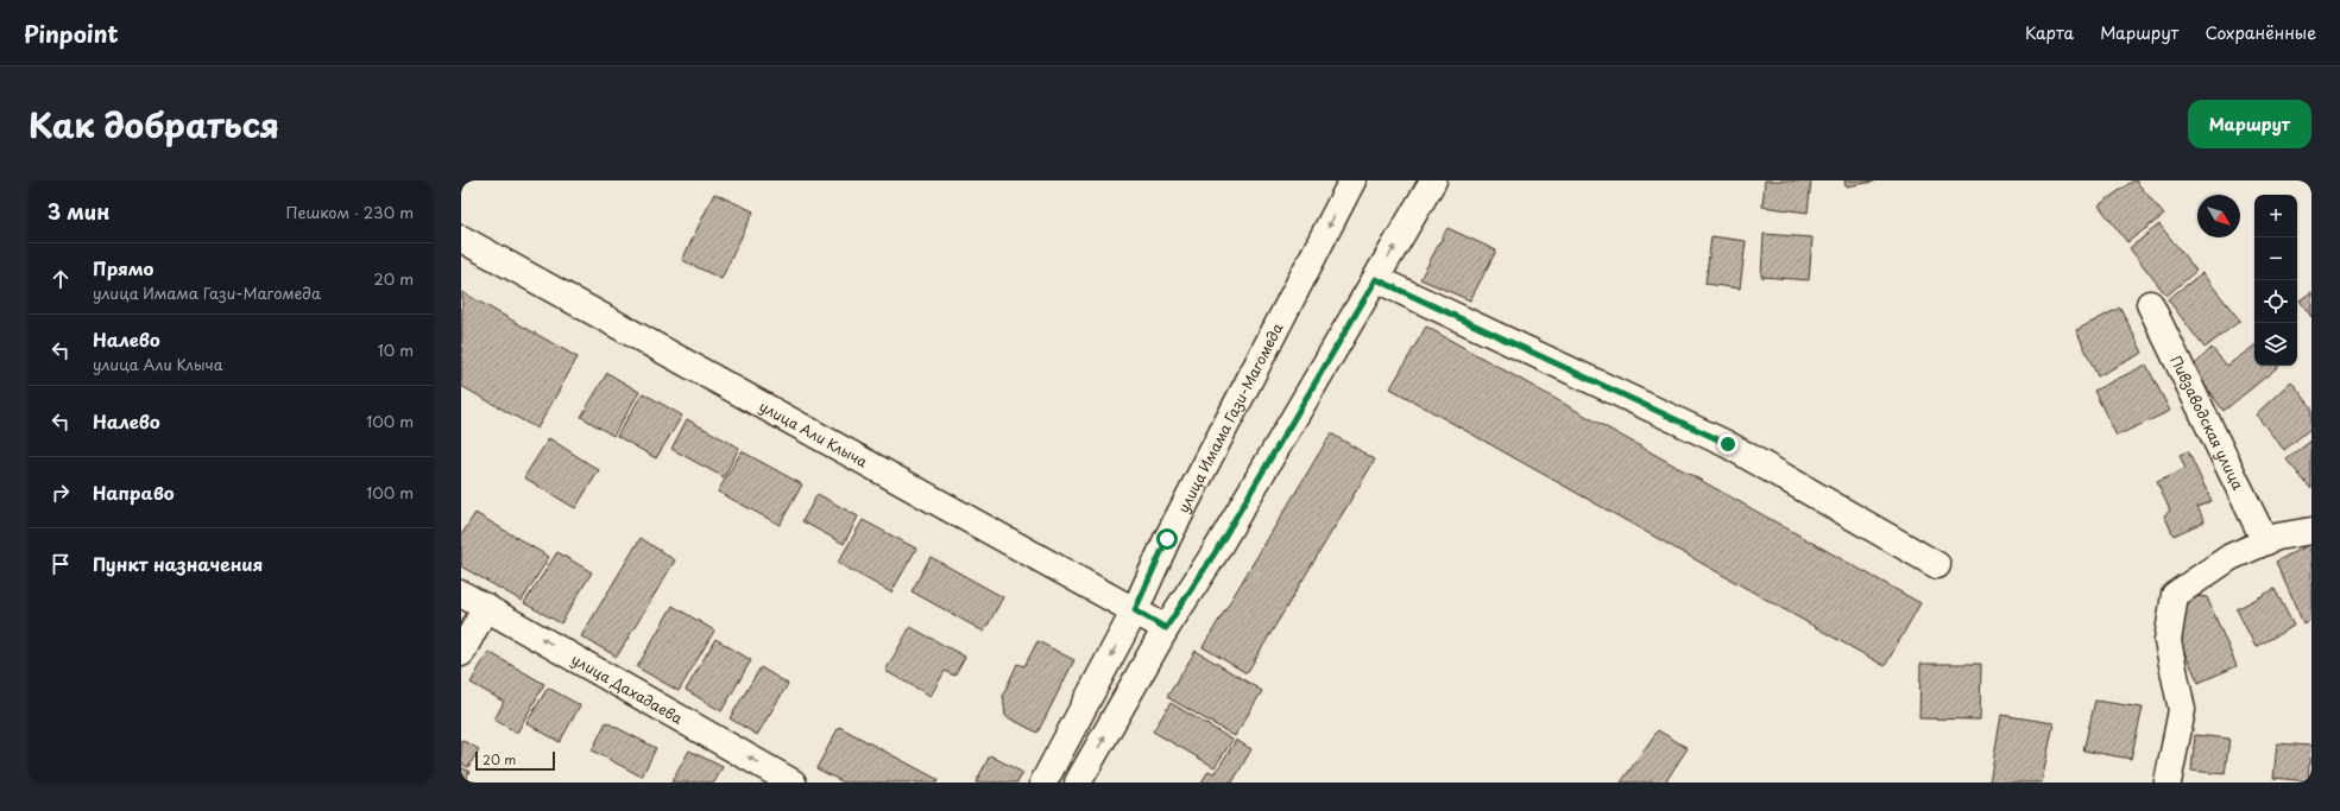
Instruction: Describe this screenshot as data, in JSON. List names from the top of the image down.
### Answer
{
  "streets": {
    "street": [
      "улица Имама Гази-Магомеда",
      "Пивзаводская улица",
      "улица Али Клыча",
      "улица Дахадаева"
    ]
  },
  "crossings": [
    ["улица Имама Гази-Магомеда", "улица Али Клыча"]
  ],
  "one_way": ["улица Дахадаева"],
  "scale_bar": "20 m",
  "north": "bottom right",
  "page": {
    "header": "Pinpoint",
    "nav": ["Карта", "Маршрут", "Сохранённые"],
    "title": "Как добраться",
    "buttons": "Маршрут",
    "heading": ["3 мин", "Пешком · 230 m"],
    "map_buttons": ["+", "−"],
    "list": [
      ["Прямо", "улица Имама Гази-Магомеда", "20 m"],
      ["Налево", "улица Али Клыча", "10 m"],
      ["Налево", "100 m"],
      ["Направо", "100 m"],
      "Пункт назначения"
    ],
    "scale": "20 m"
  }
}
